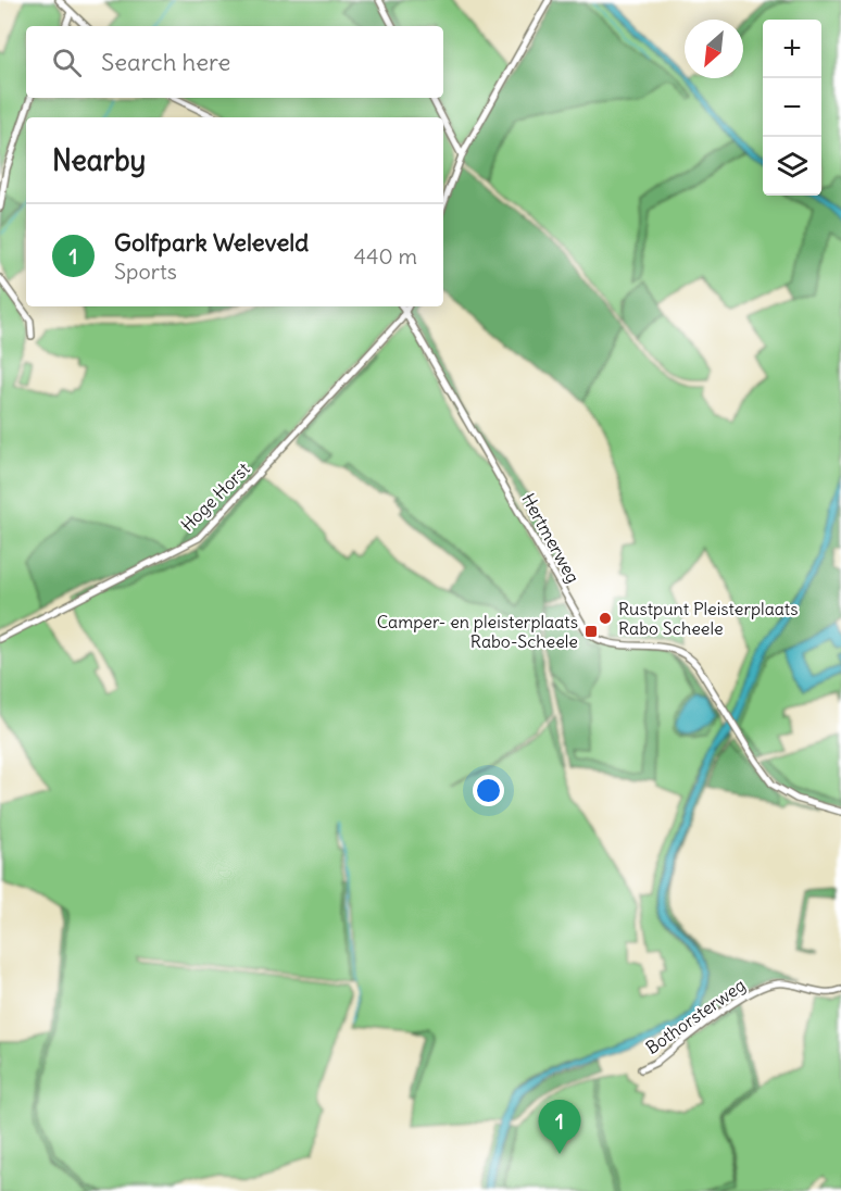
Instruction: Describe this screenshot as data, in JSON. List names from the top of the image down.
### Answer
{
  "streets": {
    "street": ["Hoge Horst", "Hertmerweg", "Bothorsterweg"]
  },
  "crossings": [
    ["Hoge Horst", "Hertmerweg"]
  ],
  "places": {
    "other": ["Rustpunt Pleisterplaats Rabo Scheele"],
    "transit": ["Camper- en pleisterplaats Rabo-Scheele"]
  },
  "north": "bottom left",
  "page": {
    "map_buttons": ["+", "−"],
    "search": "Search here",
    "heading": "Nearby",
    "list": [
      {
        "mark": "1",
        "name": "Golfpark Weleveld",
        "note": "Sports",
        "value": "440 m"
      }
    ],
    "pins": "1"
  }
}
